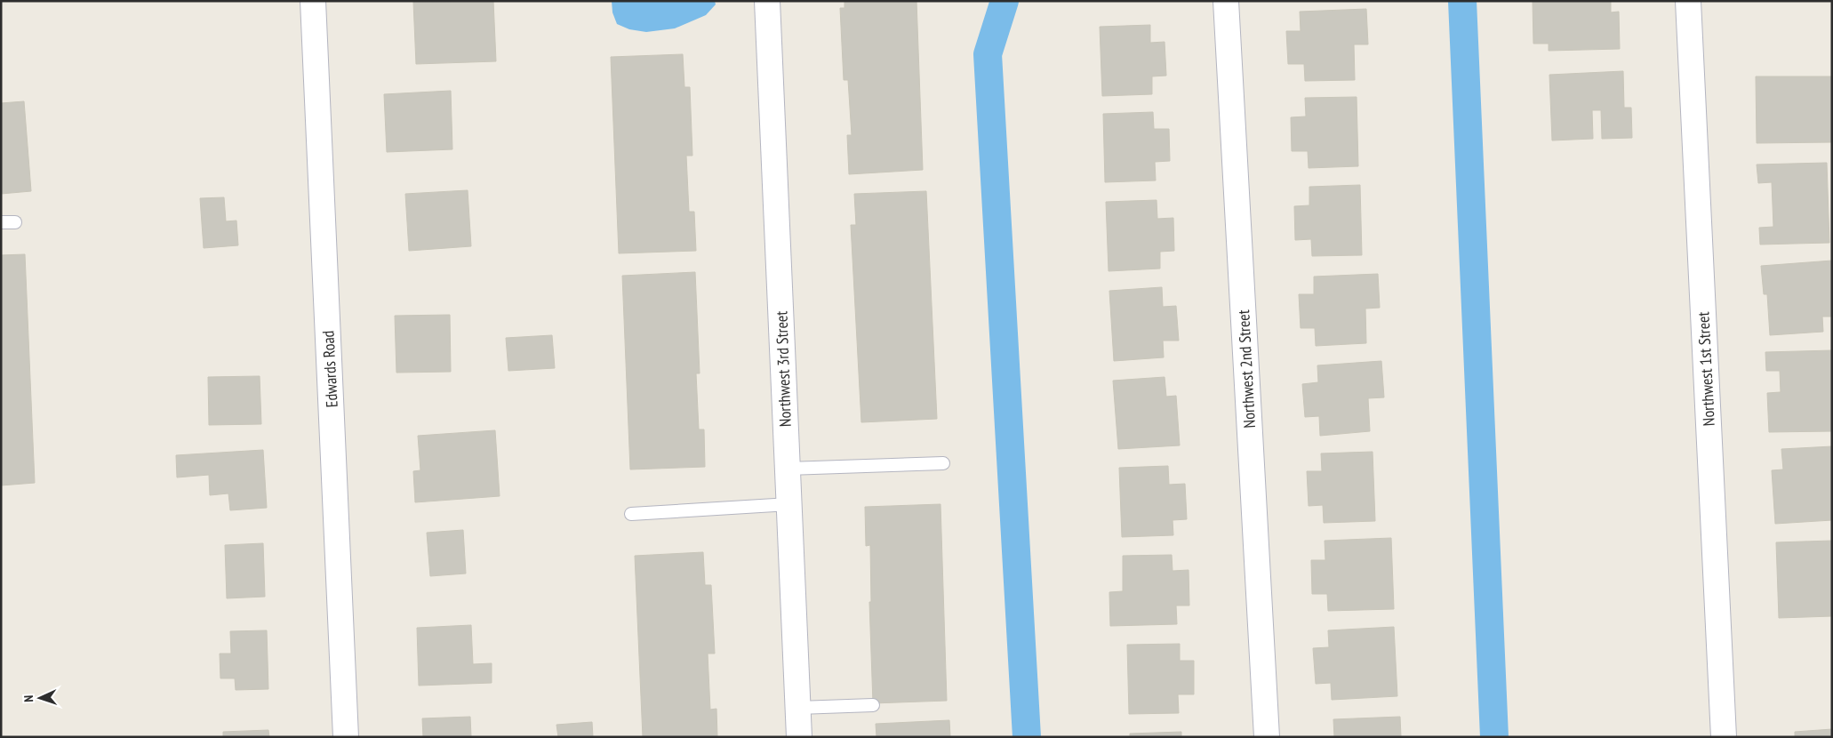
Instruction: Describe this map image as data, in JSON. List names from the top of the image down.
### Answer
{
  "streets": {
    "street": [
      "Edwards Road",
      "Northwest 3rd Street",
      "Northwest 2nd Street",
      "Northwest 1st Street"
    ]
  },
  "north": "left"
}
